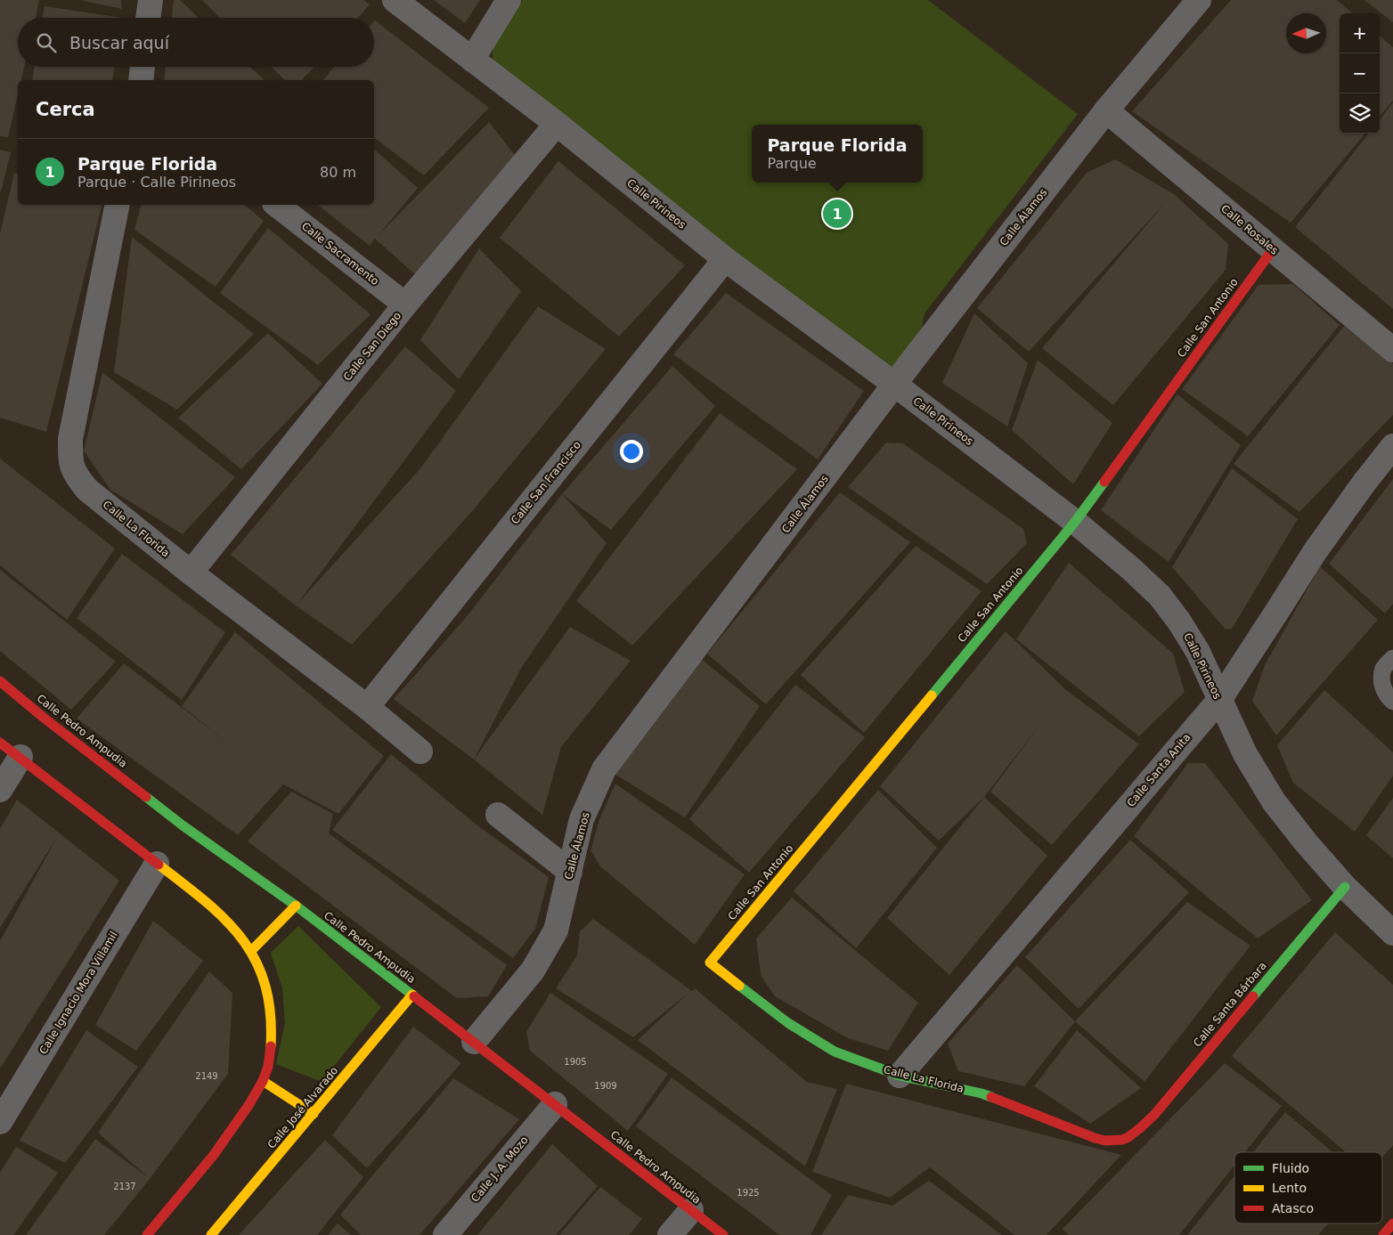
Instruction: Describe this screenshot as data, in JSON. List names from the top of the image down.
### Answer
{
  "streets": {
    "street": [
      "Calle Pirineos",
      "Calle Álamos",
      "Calle Rosales",
      "Calle Sacramento",
      "Calle San Antonio",
      "Calle San Diego",
      "Calle San Francisco",
      "Calle La Florida",
      "Calle Pedro Ampudia",
      "Calle Santa Anita",
      "Calle Ignacio Mora Villamil",
      "Calle Santa Bárbara",
      "Calle José Alvarado",
      "Calle J. A. Mozo"
    ]
  },
  "crossings": [
    ["Calle Pirineos", "Calle Álamos"],
    ["Calle Pirineos", "Calle San Antonio"],
    ["Calle Pirineos", "Calle San Diego"],
    ["Calle Pirineos", "Calle San Francisco"],
    ["Calle Pirineos", "Calle Santa Anita"],
    ["Calle Pirineos", "Calle Santa Bárbara"],
    ["Calle Álamos", "Calle Rosales"],
    ["Calle Álamos", "Calle Pedro Ampudia"],
    ["Calle Rosales", "Calle San Antonio"],
    ["Calle Sacramento", "Calle San Diego"],
    ["Calle San Antonio", "Calle La Florida"],
    ["Calle San Diego", "Calle La Florida"],
    ["Calle San Francisco", "Calle La Florida"],
    ["Calle La Florida", "Calle Santa Anita"],
    ["Calle La Florida", "Calle Santa Bárbara"],
    ["Calle Pedro Ampudia", "Calle José Alvarado"],
    ["Calle Pedro Ampudia", "Calle J. A. Mozo"]
  ],
  "house_numbers": [
    "1905",
    "2149",
    "1909",
    "2137",
    "1925"
  ],
  "legend": ["Fluido", "Lento", "Atasco"],
  "north": "left",
  "page": {
    "map_buttons": ["+", "−"],
    "search": "Buscar aquí",
    "heading": "Cerca",
    "popup": ["Parque Florida", "Parque"],
    "list": [
      {
        "mark": "1",
        "name": "Parque Florida",
        "note": "Parque · Calle Pirineos",
        "value": "80 m"
      }
    ],
    "pins": "1"
  }
}
